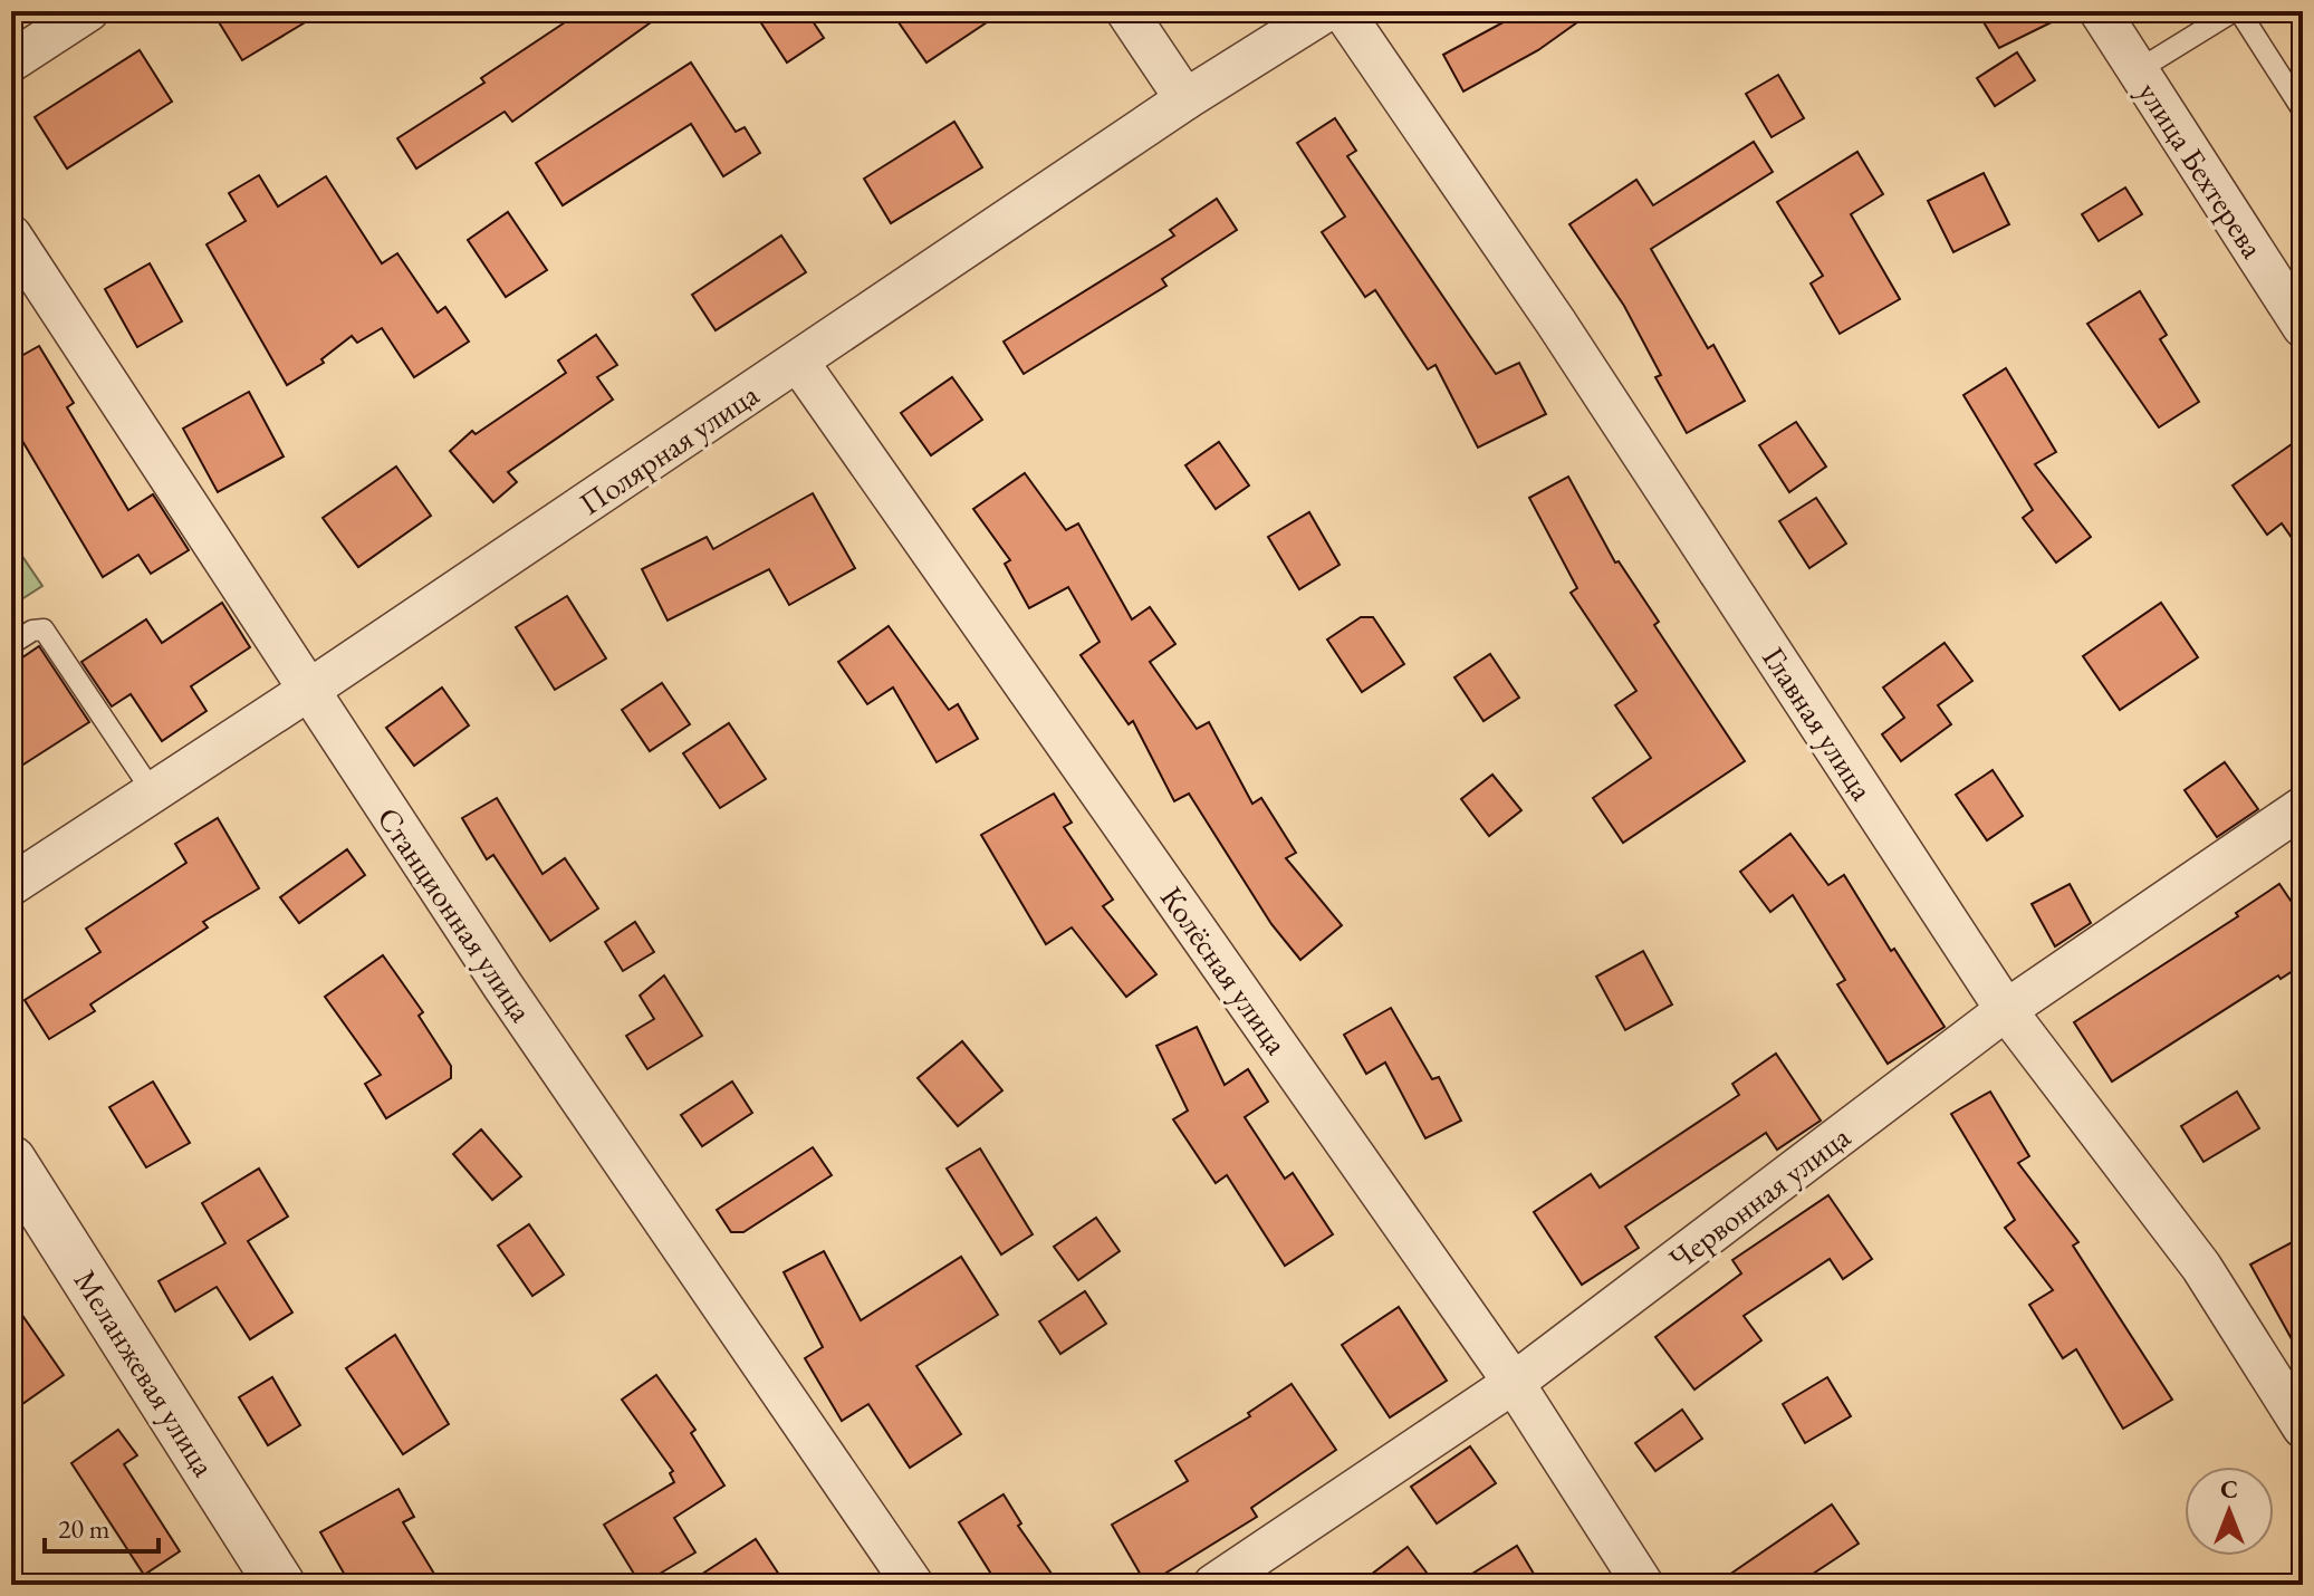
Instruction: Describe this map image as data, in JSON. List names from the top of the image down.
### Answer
{
  "streets": {
    "street": [
      "улица Бехтерева",
      "Полярная улица",
      "Главная улица",
      "Станционная улица",
      "Колёсная улица",
      "Червонная улица",
      "Меланжевая улица"
    ]
  },
  "crossings": [
    ["Полярная улица", "Станционная улица"],
    ["Полярная улица", "Колёсная улица"],
    ["Главная улица", "Червонная улица"],
    ["Колёсная улица", "Червонная улица"]
  ],
  "scale_bar": "20 m",
  "north": "top"
}
